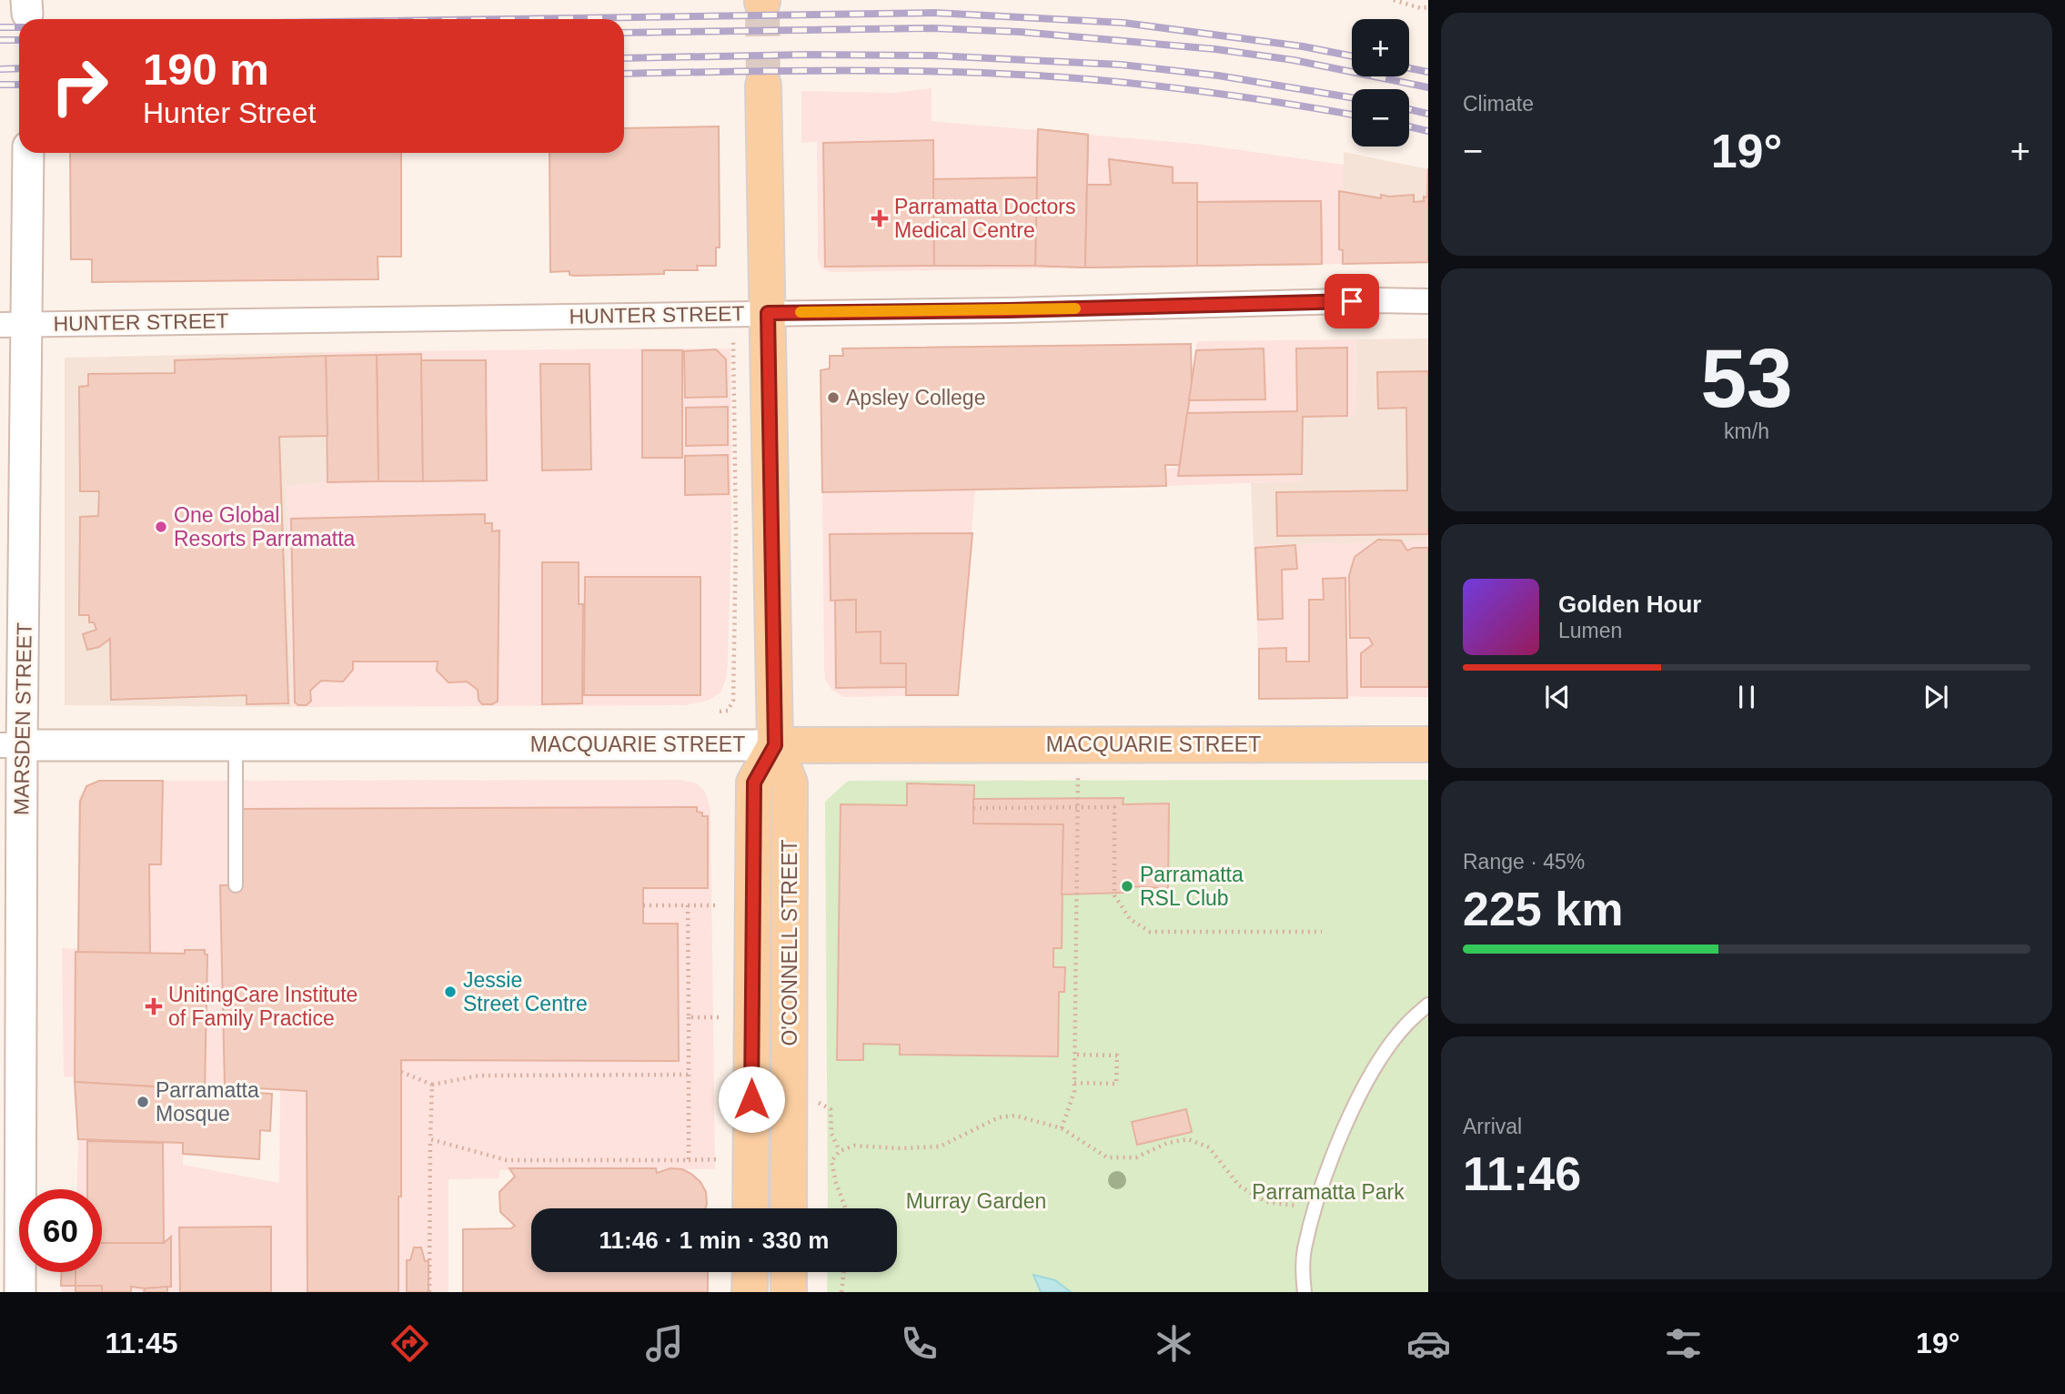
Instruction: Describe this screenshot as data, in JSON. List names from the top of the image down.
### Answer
{
  "streets": {
    "main road": ["MACQUARIE STREET", "O'CONNELL STREET"],
    "street": ["HUNTER STREET", "MARSDEN STREET"]
  },
  "crossings": [
    ["HUNTER STREET", "MARSDEN STREET"],
    ["HUNTER STREET", "O'CONNELL STREET"],
    ["MARSDEN STREET", "MACQUARIE STREET"],
    ["MACQUARIE STREET", "O'CONNELL STREET"]
  ],
  "parks": ["Parramatta Park", "Murray Garden"],
  "places": {
    "health": ["Parramatta Doctors Medical Centre", "UnitingCare Institute of Family Practice"],
    "other": [
      "Apsley College",
      "One Global Resorts Parramatta",
      "Parramatta RSL Club",
      "Jessie Street Centre",
      "Parramatta Mosque"
    ]
  },
  "page": {
    "tile": [
      "Climate",
      ["53", "km/h"],
      ["Range · 45%", "225 km"],
      ["Arrival", "11:46"]
    ],
    "map_buttons": ["+", "−"],
    "turn": ["190 m", "Hunter Street"],
    "heat": ["−", "19°", "+"],
    "song": ["Golden Hour", "Lumen"],
    "limit": "60",
    "trip": "11:46 · 1 min · 330 m",
    "tabs": ["11:45", "19°"]
  }
}
